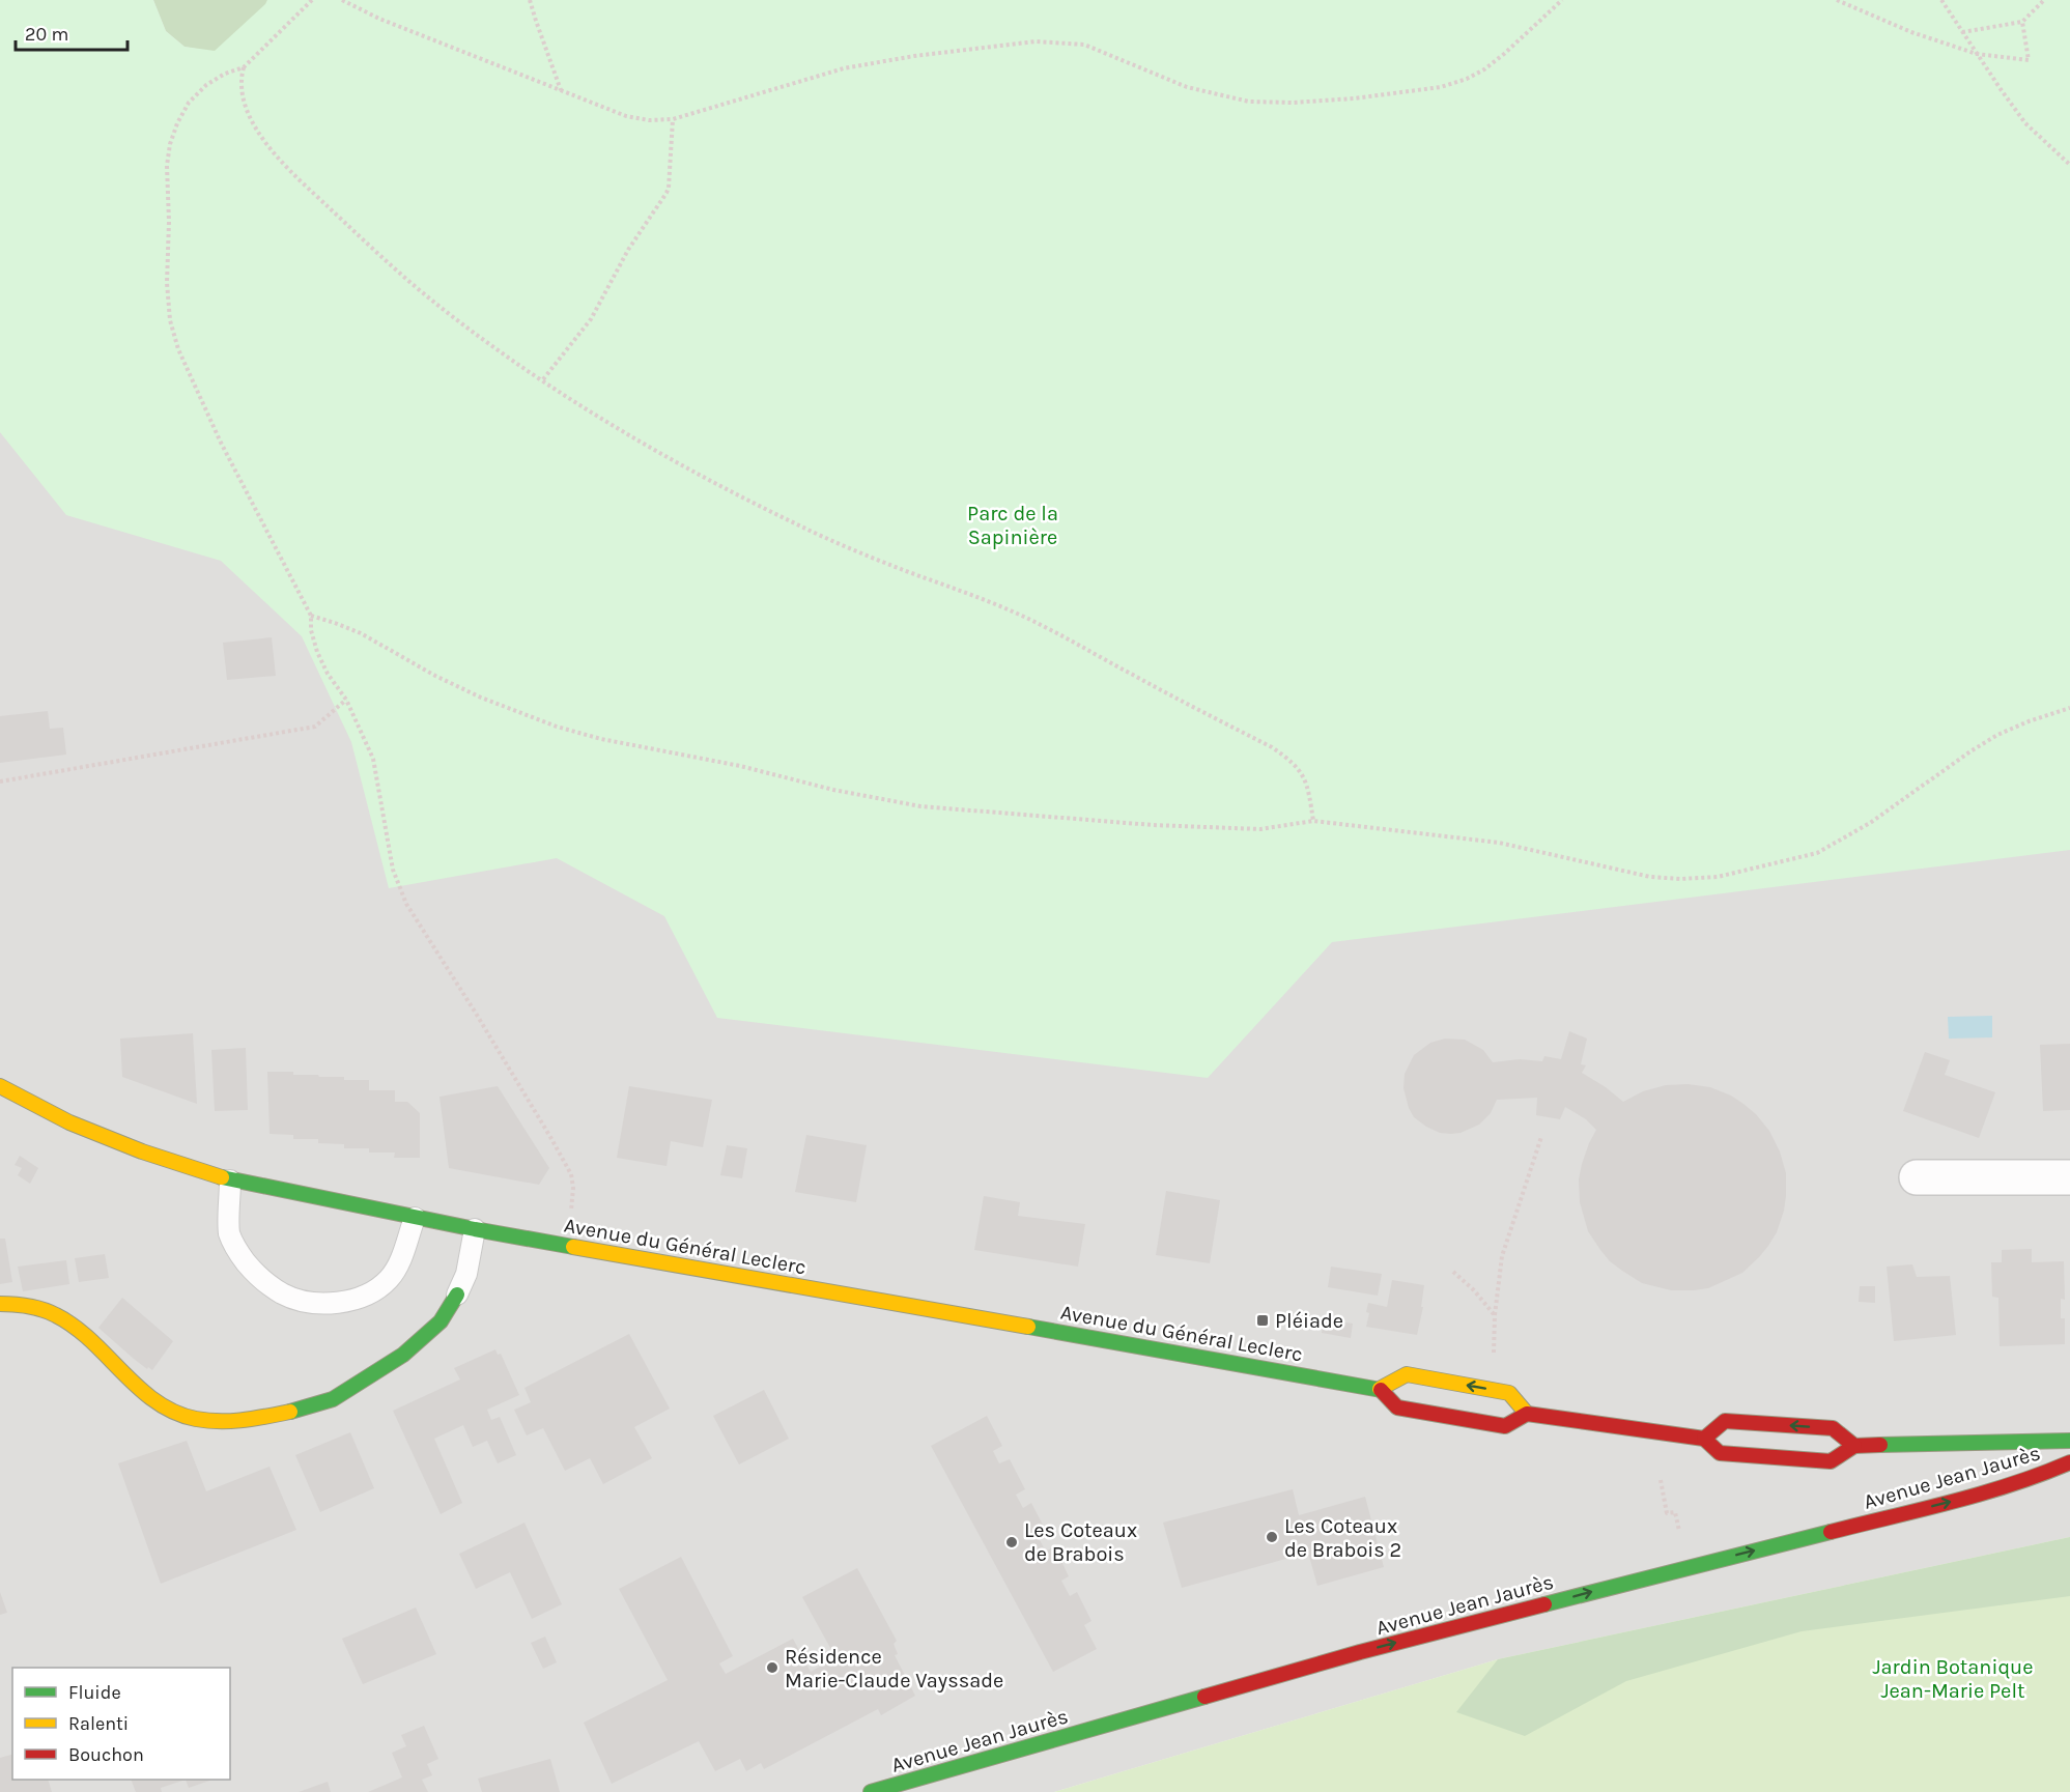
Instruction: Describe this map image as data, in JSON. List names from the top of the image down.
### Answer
{
  "streets": {
    "main road": ["Avenue du Général Leclerc", "Avenue Jean Jaurès"]
  },
  "one_way": ["Avenue Jean Jaurès"],
  "parks": ["Parc de la Sapinière", "Jardin Botanique Jean-Marie Pelt"],
  "places": {
    "transit": ["Pléiade"],
    "other": ["Les Coteaux de Brabois 2", "Les Coteaux de Brabois", "Résidence Marie-Claude Vayssade"]
  },
  "legend": ["Fluide", "Ralenti", "Bouchon"],
  "scale_bar": "20 m"
}
